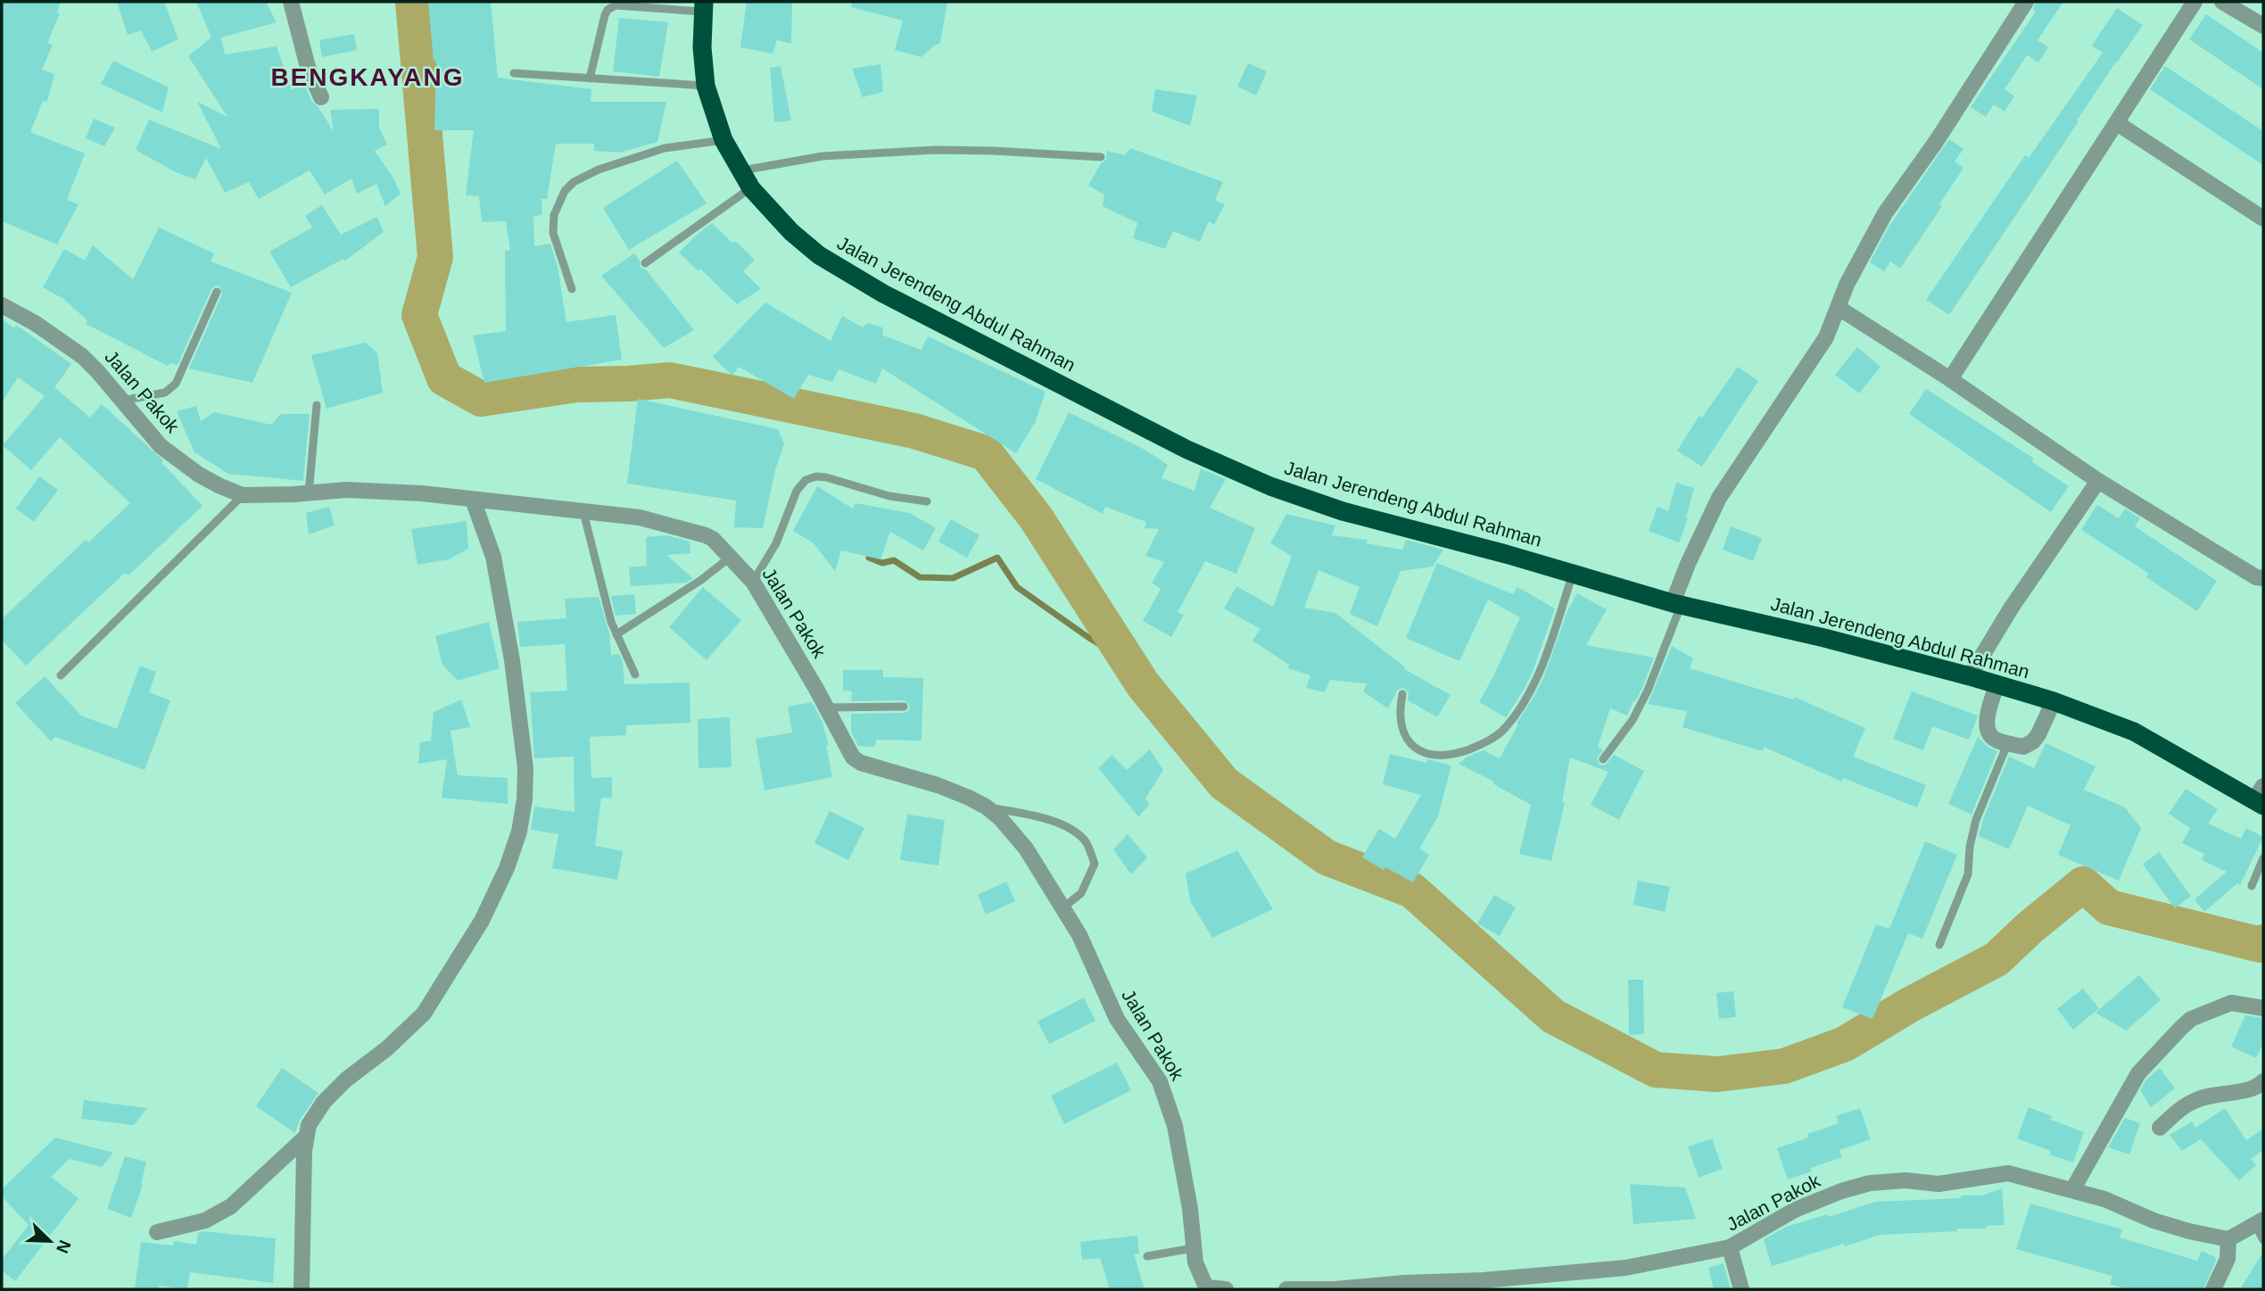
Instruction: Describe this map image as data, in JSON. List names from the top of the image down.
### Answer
{
  "streets": {
    "highway": ["Jalan Jerendeng Abdul Rahman"],
    "street": ["Jalan Pakok"]
  },
  "districts": ["BENGKAYANG"],
  "north": "bottom right"
}
